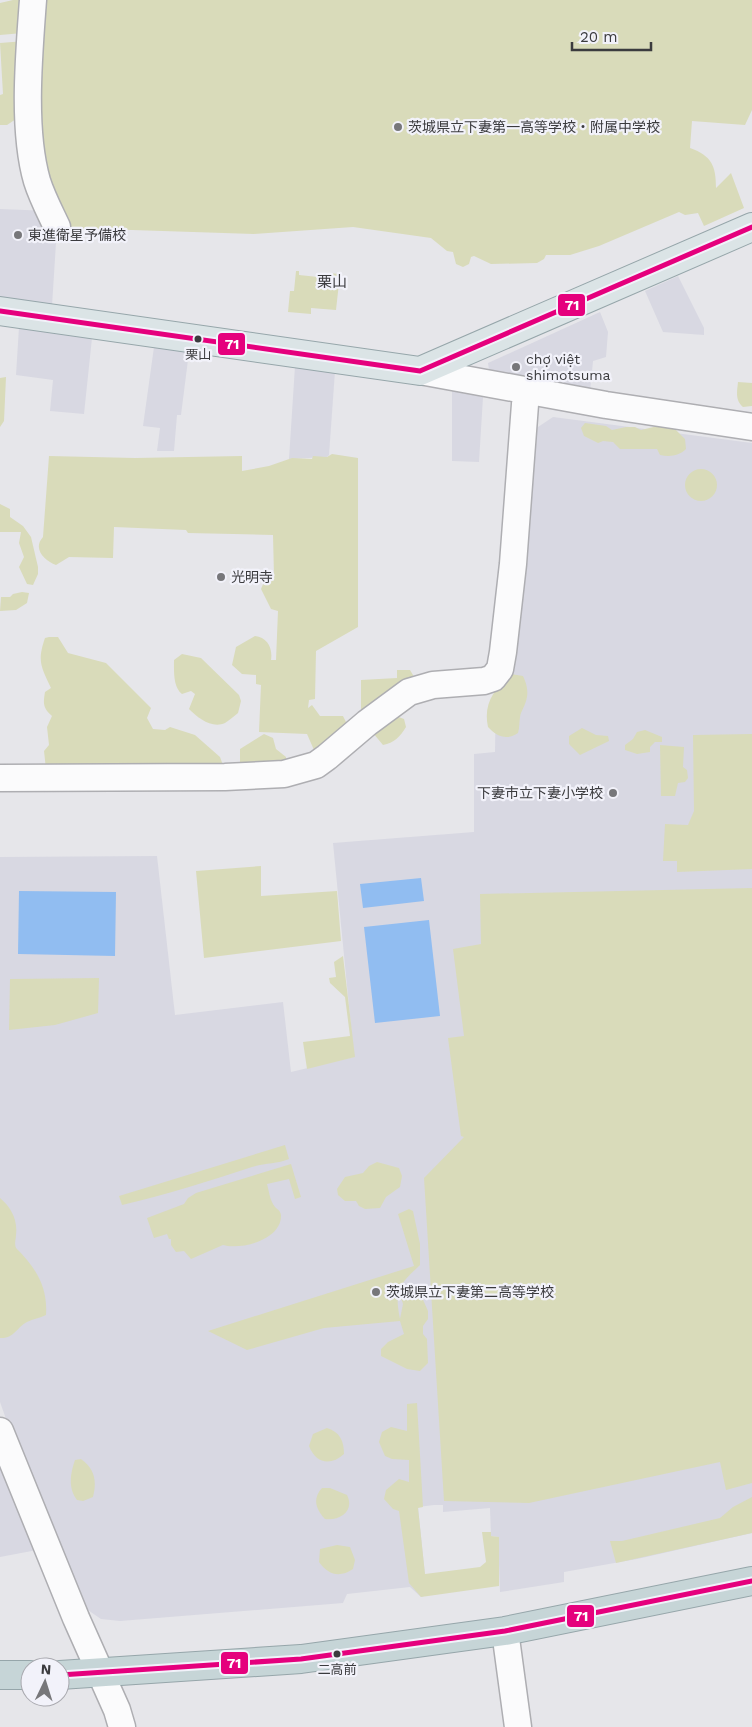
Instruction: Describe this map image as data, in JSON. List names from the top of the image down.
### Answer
{
  "districts": ["栗山"],
  "places": [
    "茨城県立下妻第一高等学校・附属中学校",
    "東進衛星予備校",
    "栗山",
    "chợ việt shimotsuma",
    "光明寺",
    "下妻市立下妻小学校",
    "茨城県立下妻第二高等学校",
    "二高前"
  ],
  "lines": ["transit line 71"],
  "scale_bar": "20 m",
  "north": "top"
}
